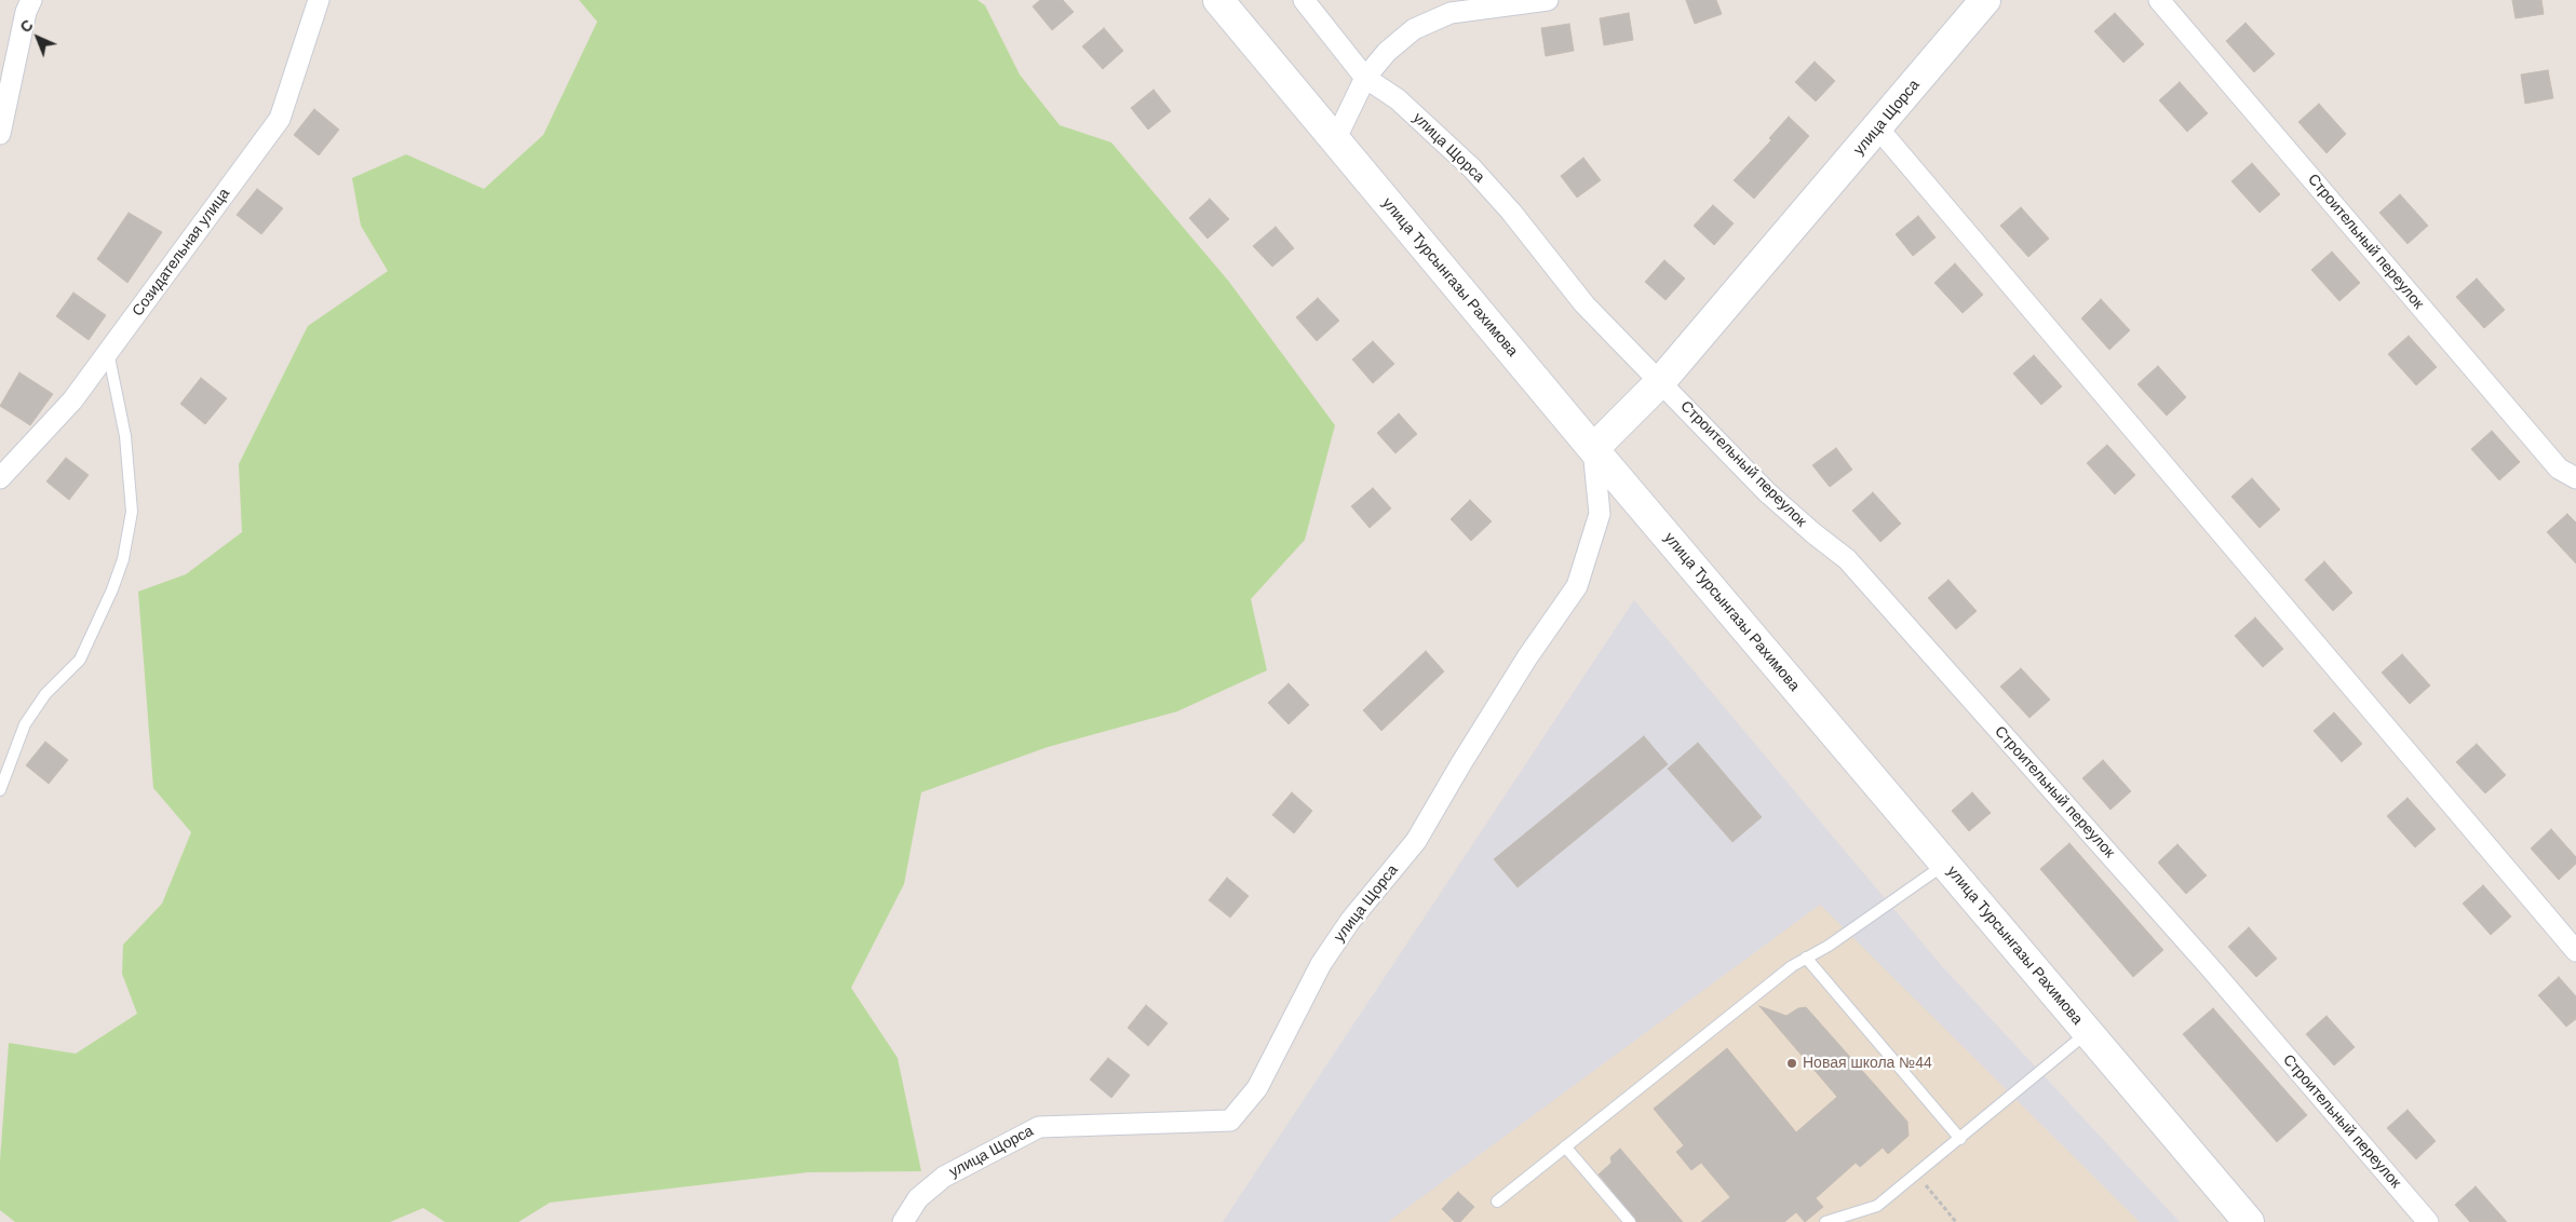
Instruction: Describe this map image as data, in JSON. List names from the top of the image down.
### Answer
{
  "streets": {
    "street": [
      "улица Щорса",
      "Строительный переулок",
      "Созидательная улица",
      "улица Турсынгазы Рахимова"
    ]
  },
  "crossings": [
    ["улица Щорса", "Строительный переулок"],
    ["улица Щорса", "улица Турсынгазы Рахимова"]
  ],
  "places": ["Новая школа №44"],
  "north": "top left"
}
